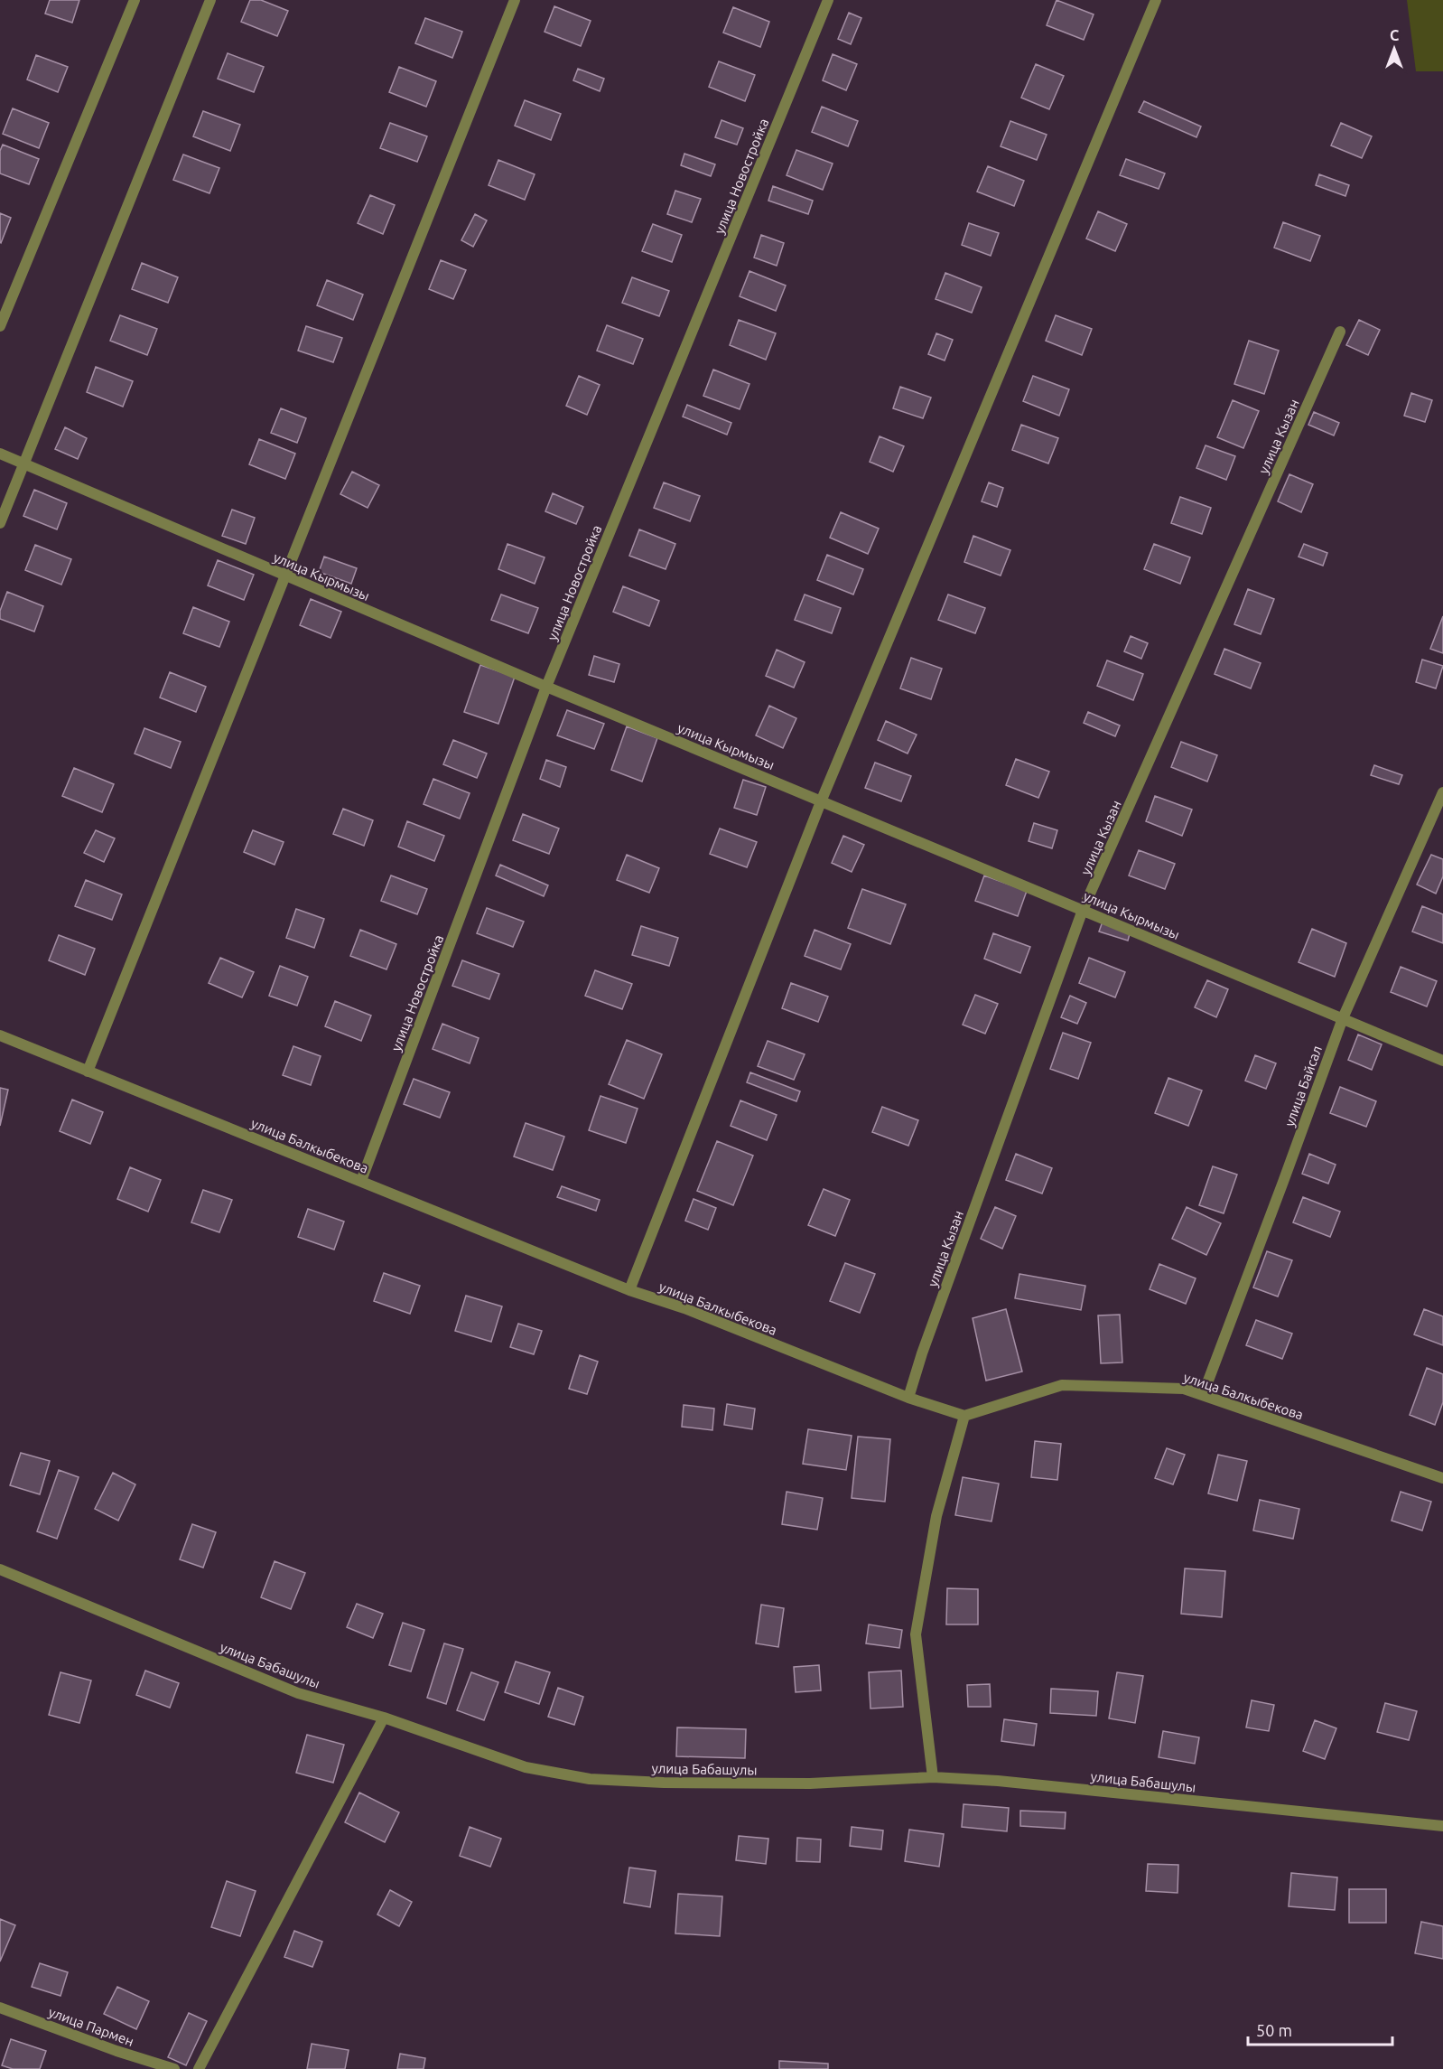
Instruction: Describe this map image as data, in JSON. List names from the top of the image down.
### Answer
{
  "streets": {
    "street": [
      "улица Новостройка",
      "улица Кызан",
      "улица Кырмызы",
      "улица Байсал",
      "улица Балкыбекова",
      "улица Бабашулы",
      "улица Пармен"
    ]
  },
  "crossings": [
    ["улица Новостройка", "улица Кырмызы"],
    ["улица Новостройка", "улица Балкыбекова"],
    ["улица Кызан", "улица Кырмызы"],
    ["улица Кызан", "улица Балкыбекова"],
    ["улица Кырмызы", "улица Байсал"],
    ["улица Байсал", "улица Балкыбекова"]
  ],
  "scale_bar": "50 m",
  "north": "top"
}
